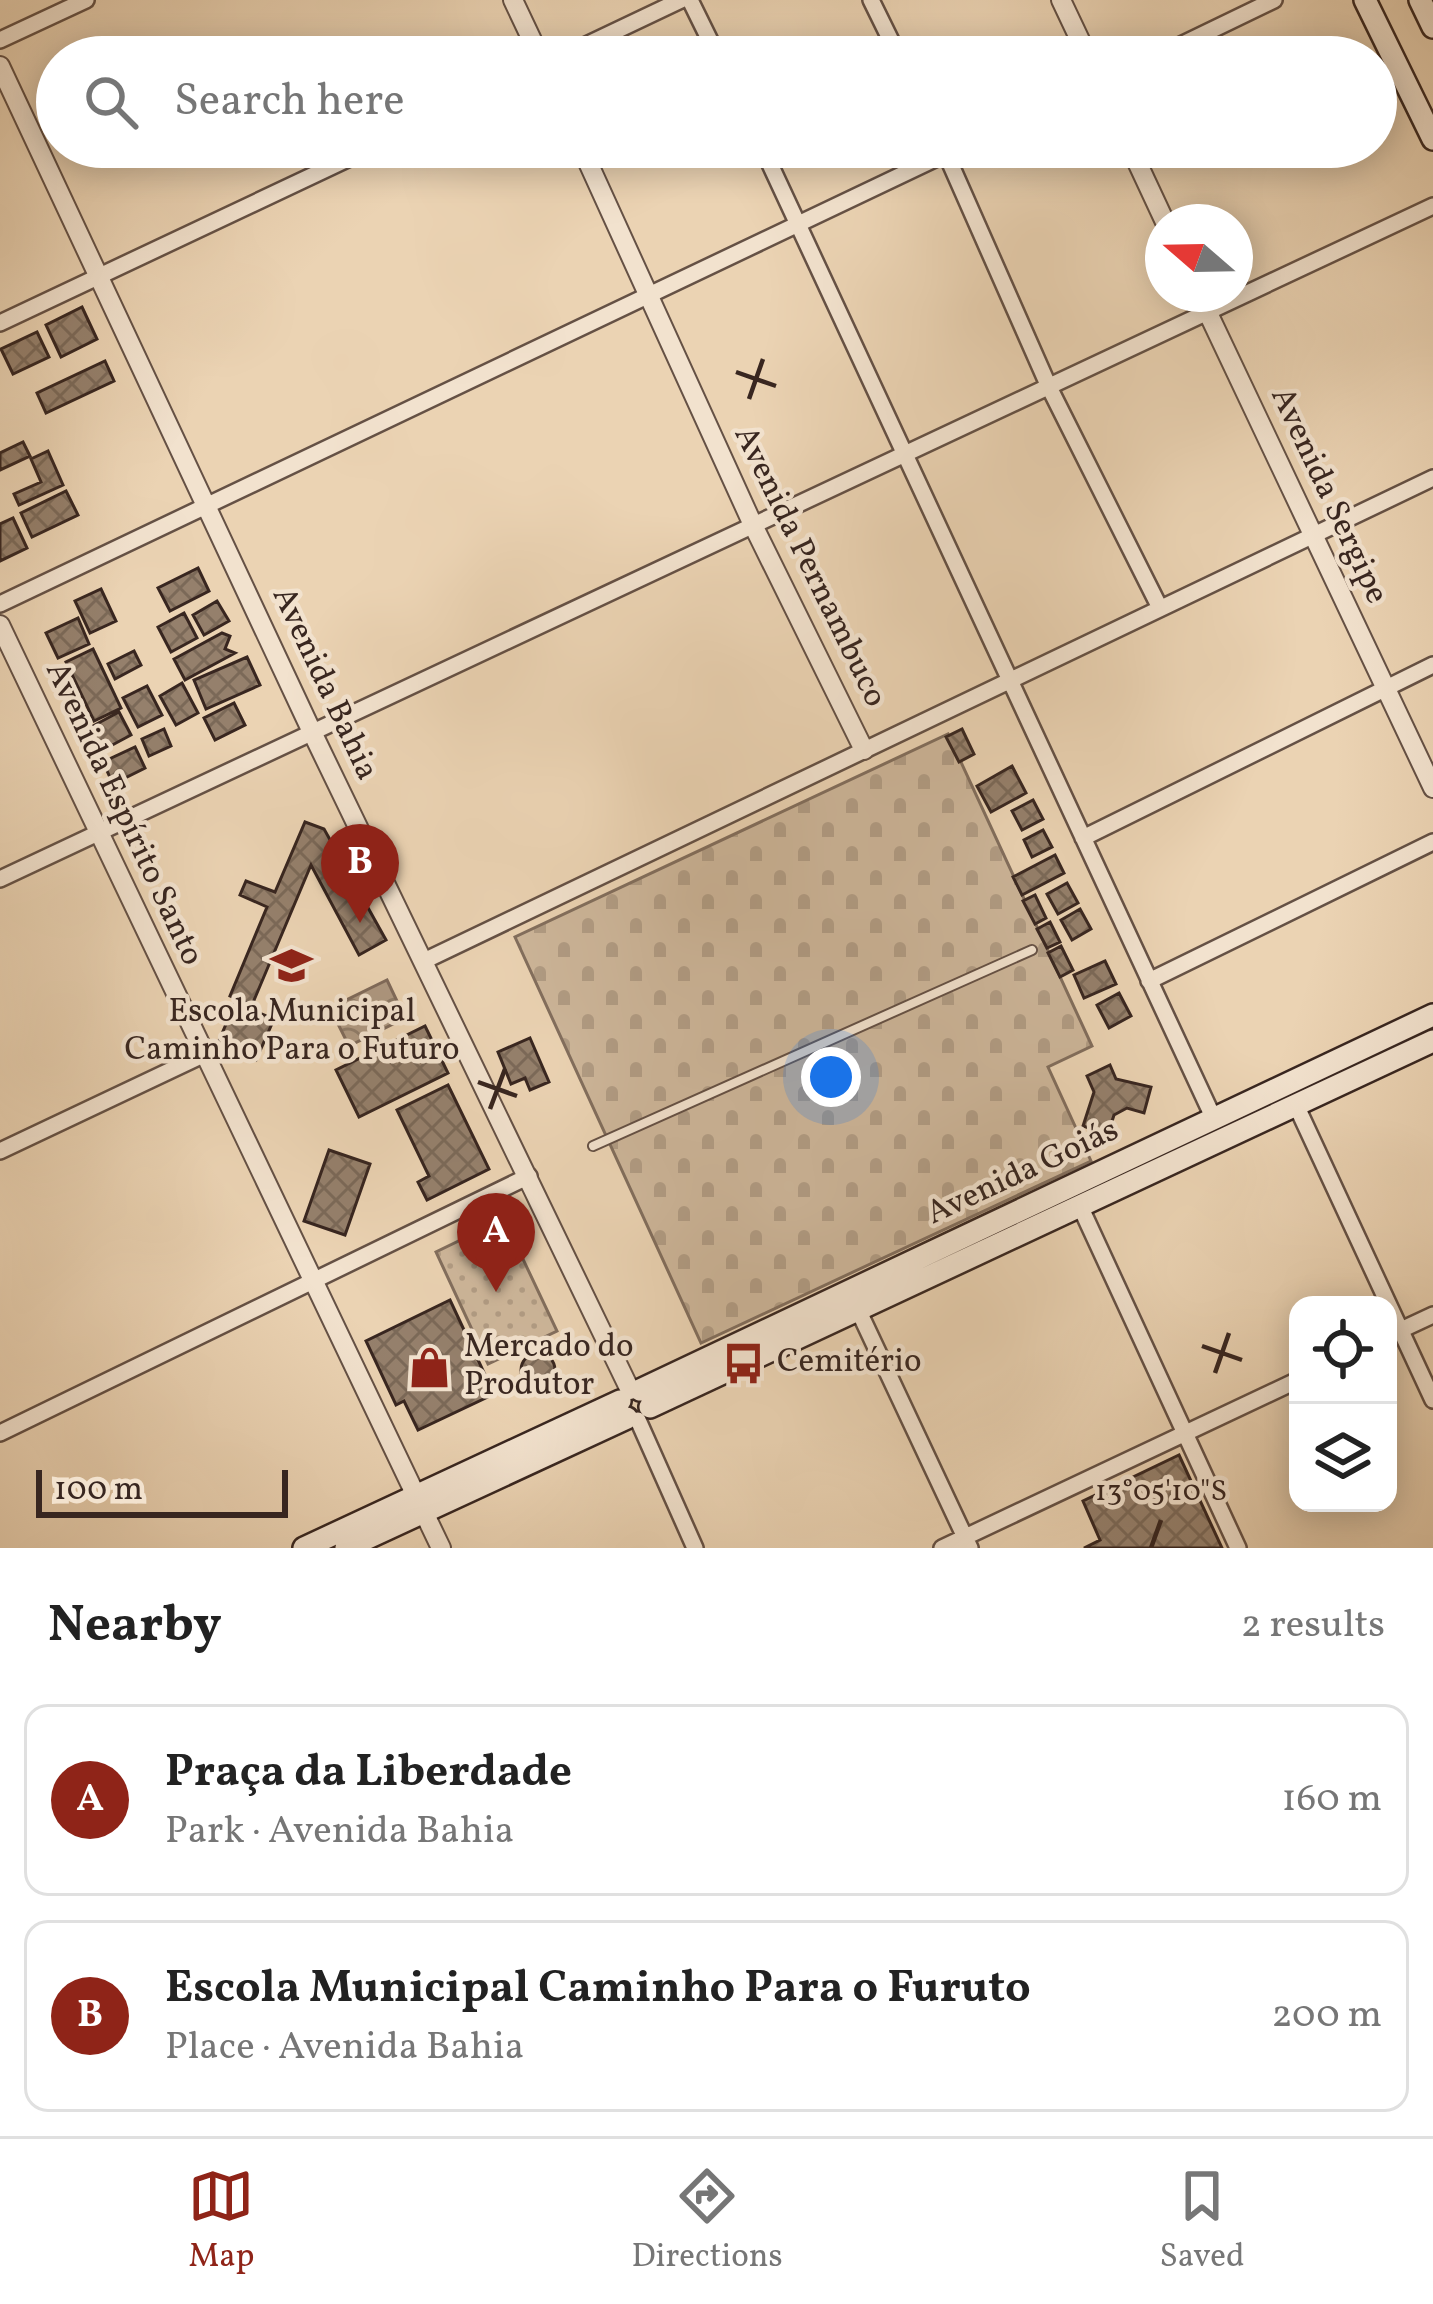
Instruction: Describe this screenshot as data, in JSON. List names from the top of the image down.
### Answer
{
  "streets": {
    "main road": ["Avenida Goiás"],
    "street": [
      "Avenida Sergipe",
      "Avenida Pernambuco",
      "Avenida Bahia",
      "Avenida Espírito Santo"
    ]
  },
  "crossings": [
    ["Avenida Bahia", "Avenida Goiás"],
    ["Avenida Espírito Santo", "Avenida Goiás"]
  ],
  "places": {
    "school or university": ["Escola Municipal Caminho Para o Futuro"],
    "bus stop": ["Cemitério"],
    "shop": ["Mercado do Produtor"]
  },
  "scale_bar": "100 m",
  "north": "left",
  "page": {
    "search": "Search here",
    "pins": ["B", "A"],
    "scale": "100 m",
    "heading": ["Nearby", "2 results"],
    "list": [
      {
        "mark": "A",
        "name": "Praça da Liberdade",
        "note": "Park · Avenida Bahia",
        "value": "160 m"
      },
      {
        "mark": "B",
        "name": "Escola Municipal Caminho Para o Furuto",
        "note": "Place · Avenida Bahia",
        "value": "200 m"
      }
    ],
    "nav": ["Map", "Directions", "Saved"]
  },
  "coordinates": ["13°05'10\"S"]
}
